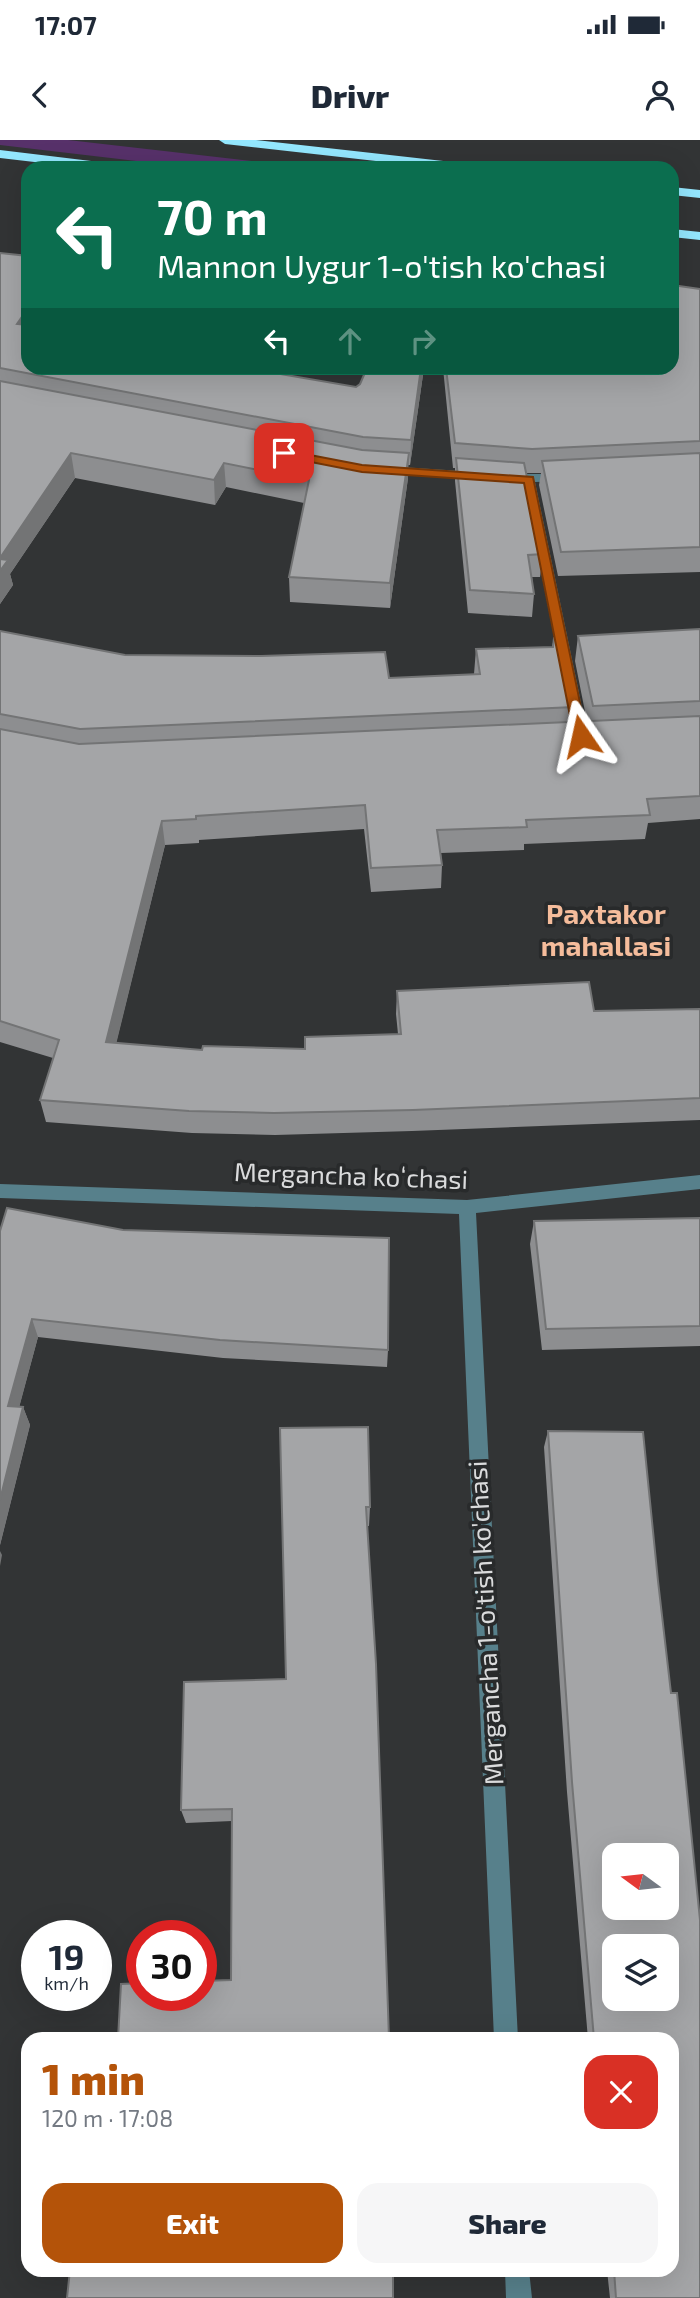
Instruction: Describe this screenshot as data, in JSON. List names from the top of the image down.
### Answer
{
  "streets": {
    "street": ["Mergancha koʻchasi", "Mergancha 1-o'tish ko'chasi"]
  },
  "crossings": [
    ["Mergancha koʻchasi", "Mergancha 1-o'tish ko'chasi"]
  ],
  "districts": ["Paxtakor mahallasi"],
  "north": "left",
  "page": {
    "status": "17:07",
    "header": "Drivr",
    "turn": ["70 m", "Mannon Uygur 1-o'tish ko'chasi"],
    "speed": "19 km/h",
    "limit": "30",
    "heading": ["1 min", "120 m · 17:08"],
    "buttons": ["Exit", "Share"]
  }
}
